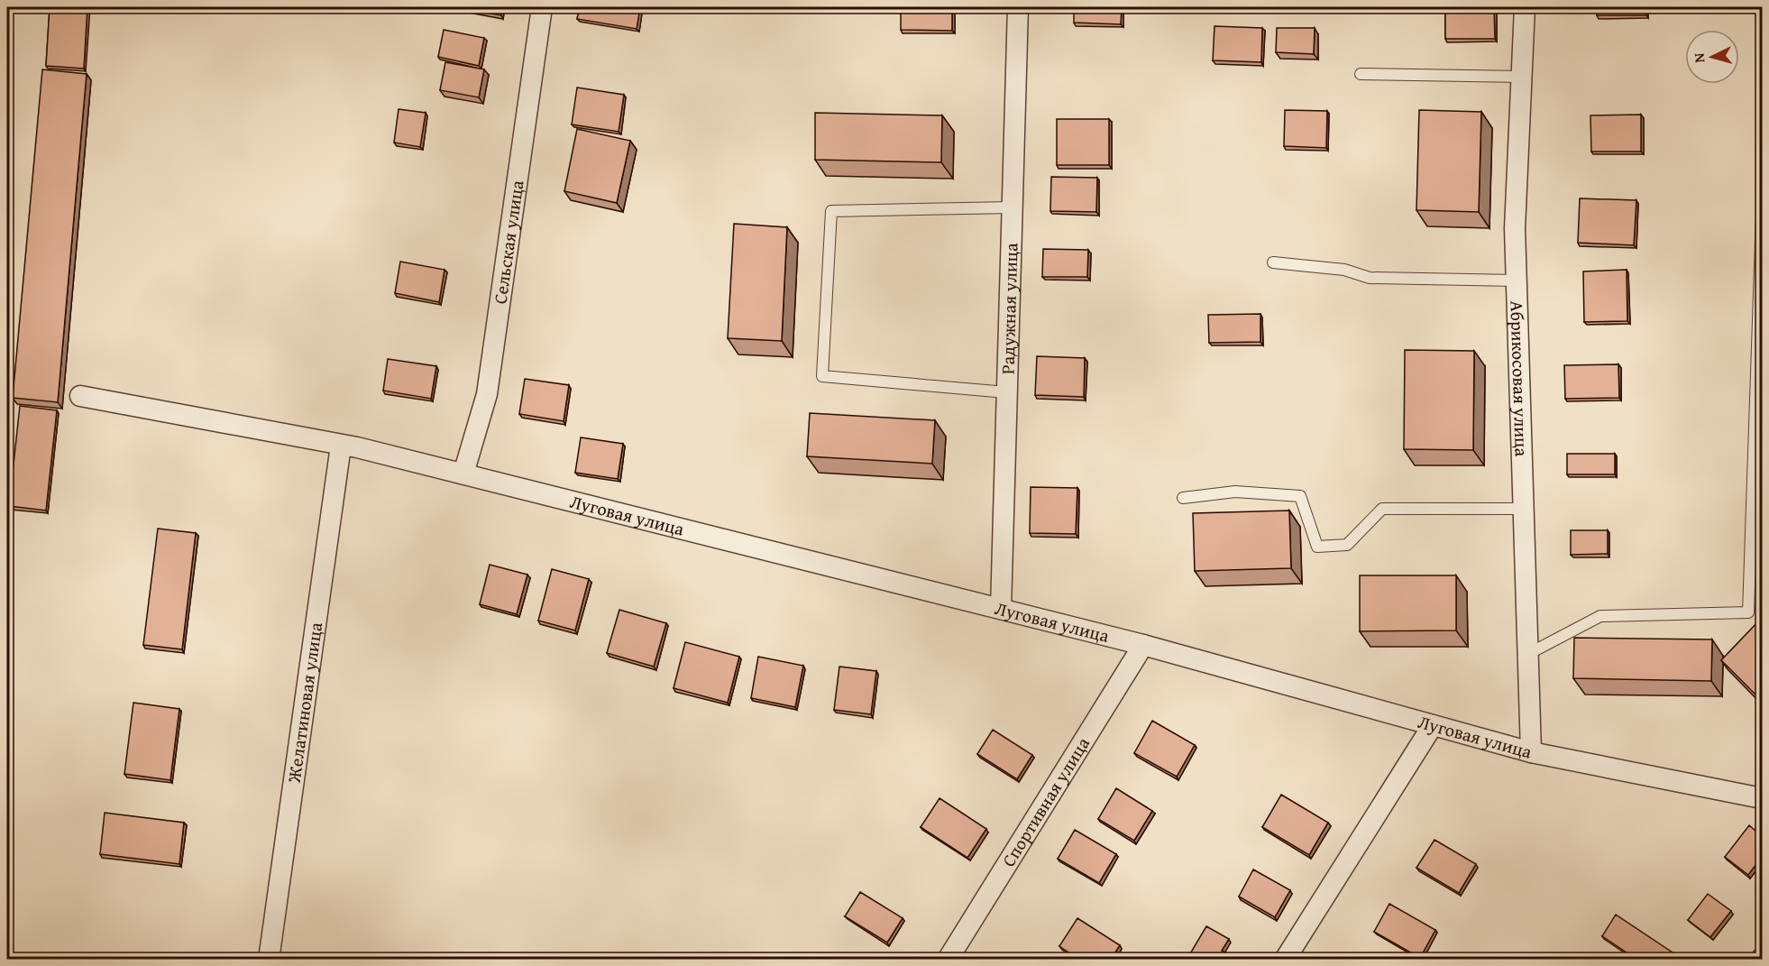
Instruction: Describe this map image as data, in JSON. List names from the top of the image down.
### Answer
{
  "streets": {
    "street": [
      "Сельская улица",
      "Радужная улица",
      "Абрикосовая улица",
      "Луговая улица",
      "Желатиновая улица",
      "Спортивная улица"
    ]
  },
  "crossings": [
    ["Сельская улица", "Луговая улица"],
    ["Радужная улица", "Луговая улица"],
    ["Абрикосовая улица", "Луговая улица"],
    ["Луговая улица", "Желатиновая улица"],
    ["Луговая улица", "Спортивная улица"]
  ],
  "north": "left"
}
